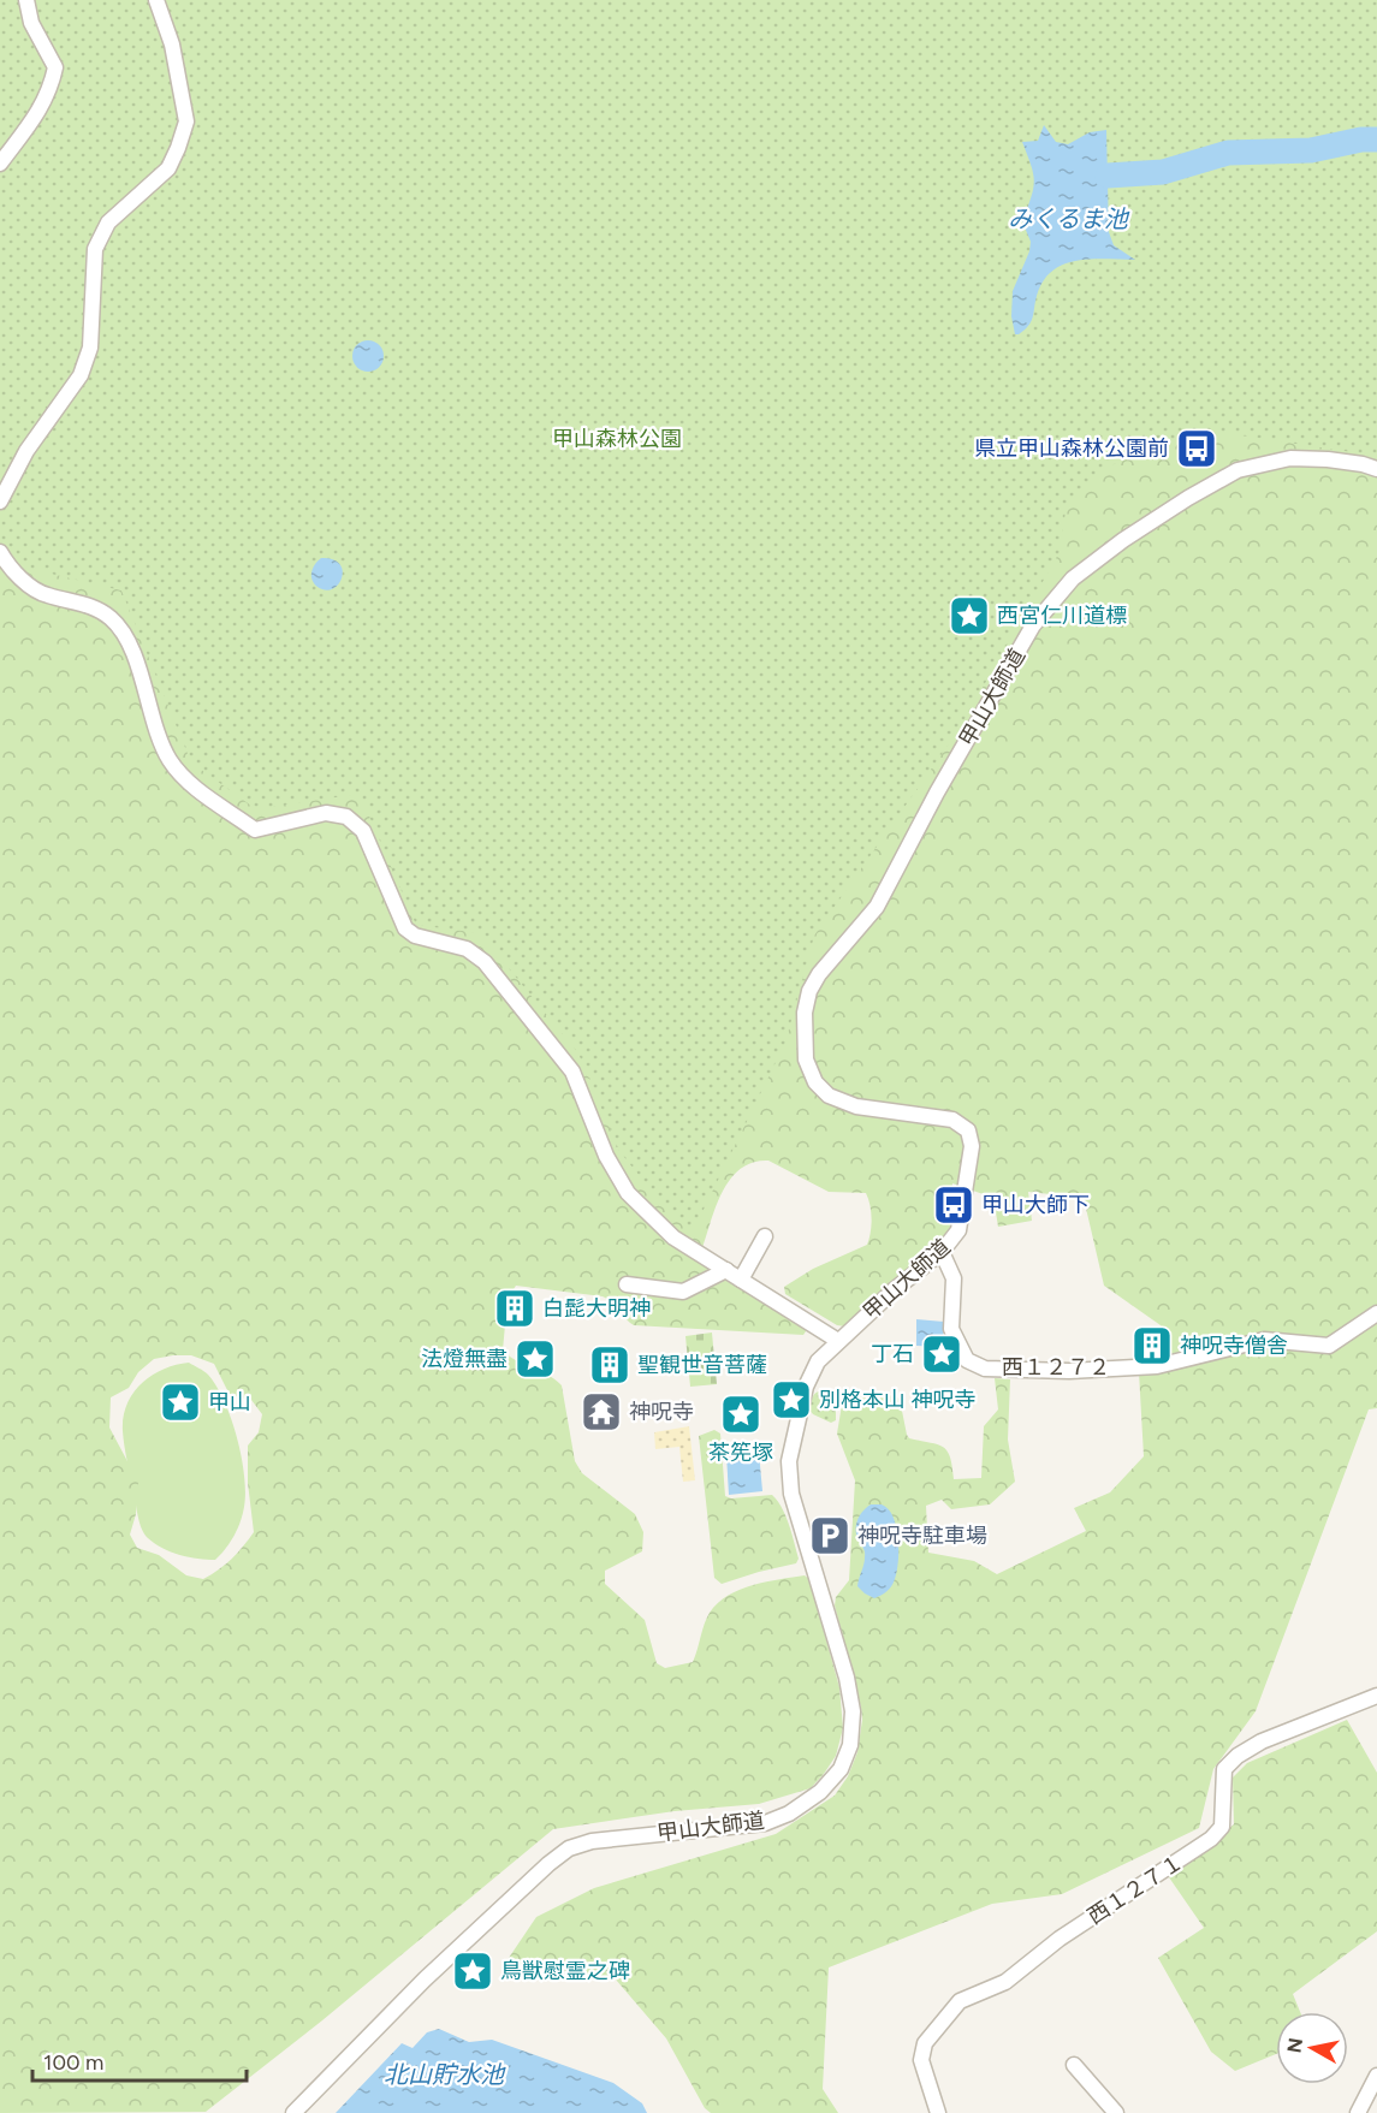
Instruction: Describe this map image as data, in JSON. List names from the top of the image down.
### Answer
{
  "streets": {
    "street": ["甲山大師道", "西１２７２", "西１２７１"]
  },
  "crossings": [
    ["甲山大師道", "西１２７２"]
  ],
  "water": ["みくるま池", "北山貯水池"],
  "parks": ["甲山森林公園"],
  "places": {
    "bus stop": ["県立甲山森林公園前", "甲山大師下"],
    "place": [
      "西宮仁川道標",
      "丁石",
      "法燈無盡",
      "別格本山 神呪寺",
      "甲山",
      "茶筅塚",
      "鳥獣慰霊之碑"
    ],
    "building": ["白髭大明神", "神呪寺僧舎", "聖観世音菩薩"],
    "temple": ["神呪寺"],
    "parking": ["神呪寺駐車場"]
  },
  "scale_bar": "100 m",
  "north": "left"
}
